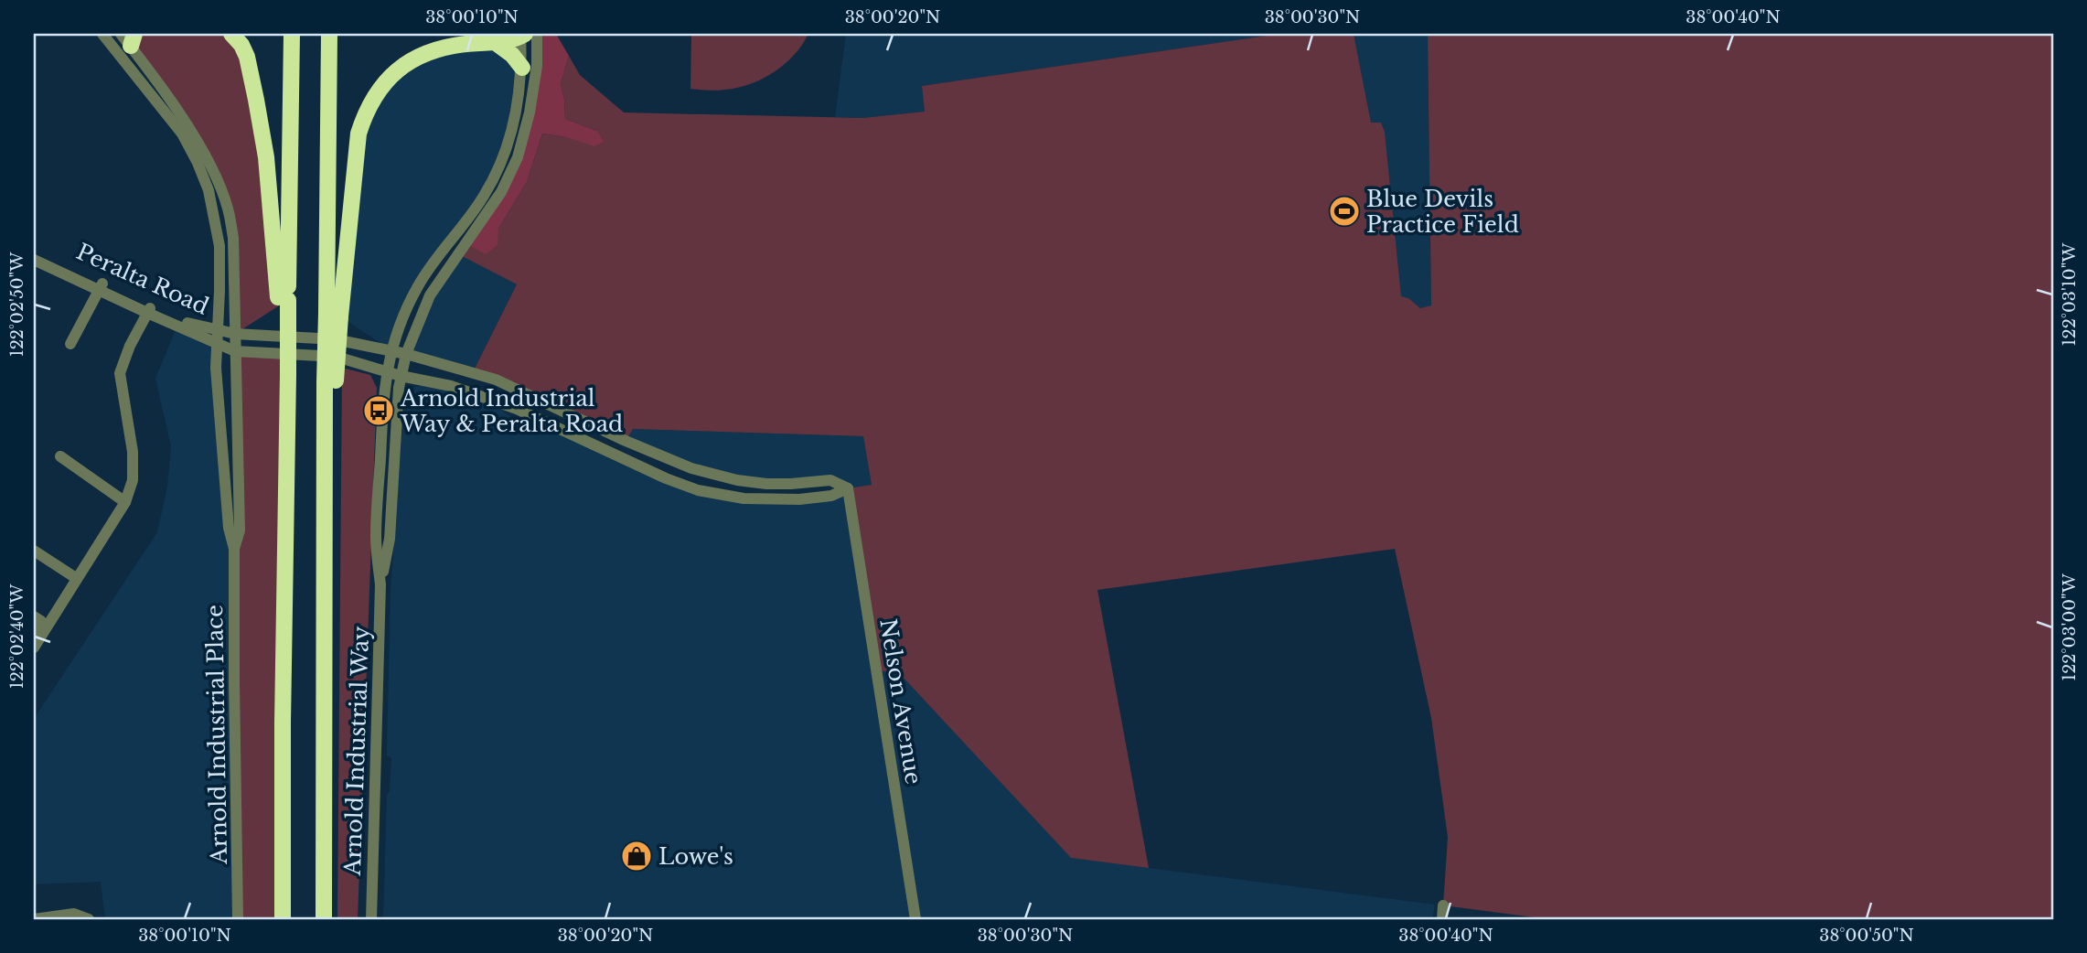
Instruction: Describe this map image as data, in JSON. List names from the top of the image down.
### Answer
{
  "streets": {
    "street": [
      "Peralta Road",
      "Nelson Avenue",
      "Arnold Industrial Place",
      "Arnold Industrial Way"
    ]
  },
  "crossings": [
    ["Peralta Road", "Nelson Avenue"],
    ["Peralta Road", "Arnold Industrial Place"],
    ["Peralta Road", "Arnold Industrial Way"]
  ],
  "places": {
    "sports": ["Blue Devils Practice Field"],
    "bus stop": ["Arnold Industrial Way & Peralta Road"],
    "shop": ["Lowe's"]
  },
  "coordinates": [
    "38°00'10\"N",
    "38°00'20\"N",
    "38°00'30\"N",
    "38°00'40\"N",
    "122°03'10\"W",
    "122°02'50\"W",
    "122°03'00\"W",
    "122°02'40\"W",
    "38°00'50\"N"
  ]
}
